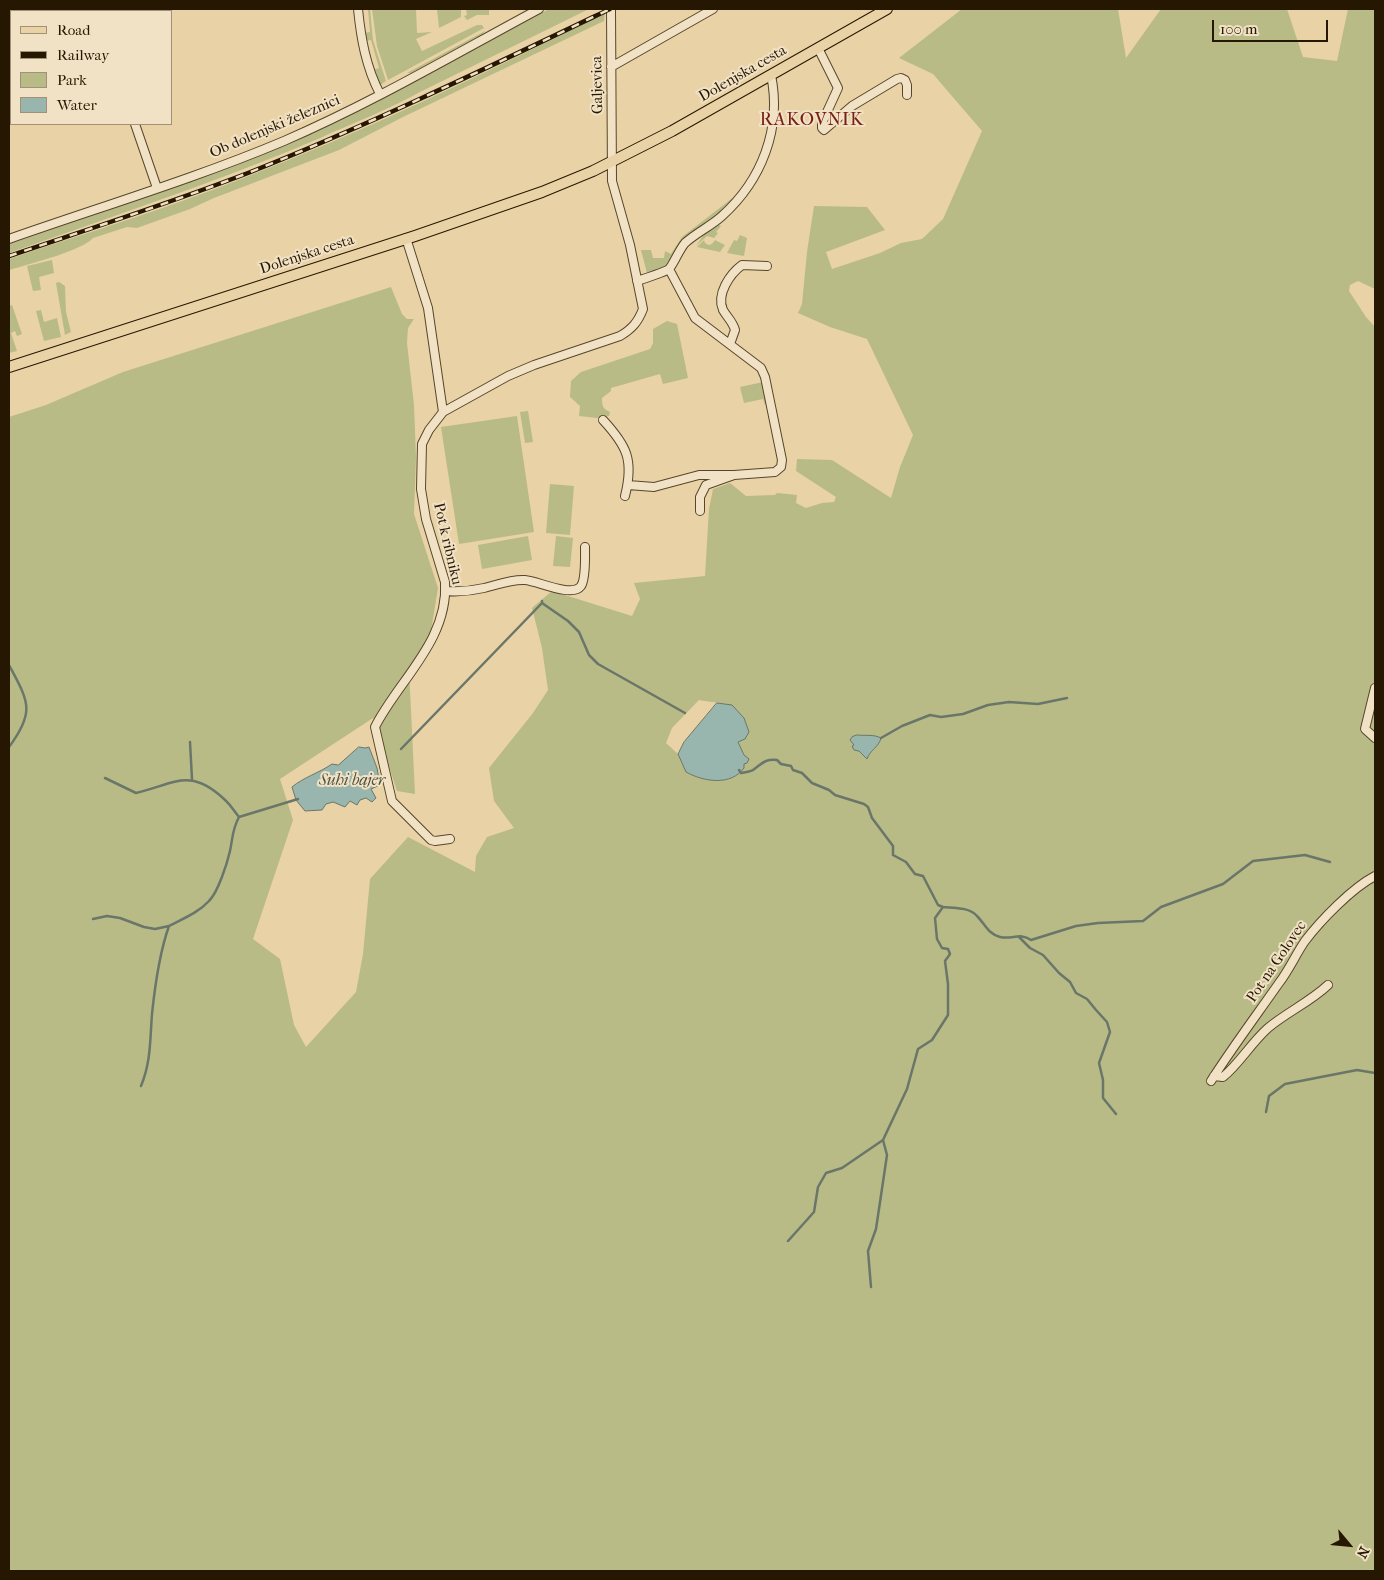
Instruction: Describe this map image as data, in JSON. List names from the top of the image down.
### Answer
{
  "streets": {
    "main road": ["Dolenjska cesta"],
    "street": [
      "Galjevica",
      "Ob dolenjski železnici",
      "Pot k ribniku",
      "Pot na Golovec"
    ]
  },
  "crossings": [
    ["Dolenjska cesta", "Galjevica"]
  ],
  "districts": ["RAKOVNIK"],
  "water": ["Suhi bajer"],
  "legend": [
    "Road",
    "Railway",
    "Park",
    "Water"
  ],
  "scale_bar": "100 m",
  "north": "bottom right"
}
